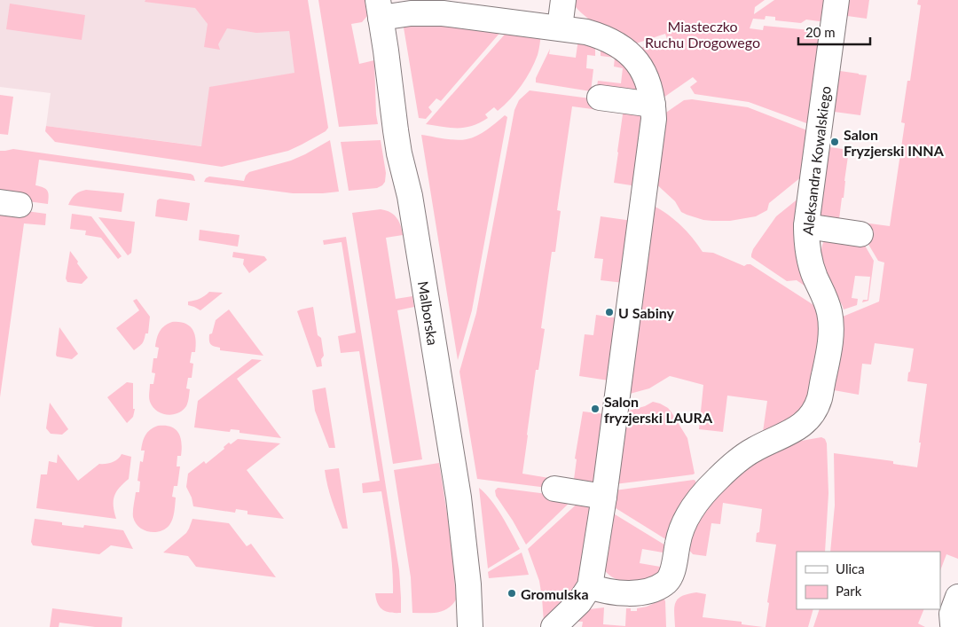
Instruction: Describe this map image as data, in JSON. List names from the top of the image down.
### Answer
{
  "streets": {
    "street": ["Aleksandra Kowalskiego", "Malborska"]
  },
  "parks": ["Miasteczko Ruchu Drogowego"],
  "places": [
    "Salon Fryzjerski INNA",
    "U Sabiny",
    "Salon fryzjerski LAURA",
    "Gromulska"
  ],
  "legend": ["Ulica", "Park"],
  "scale_bar": "20 m"
}
